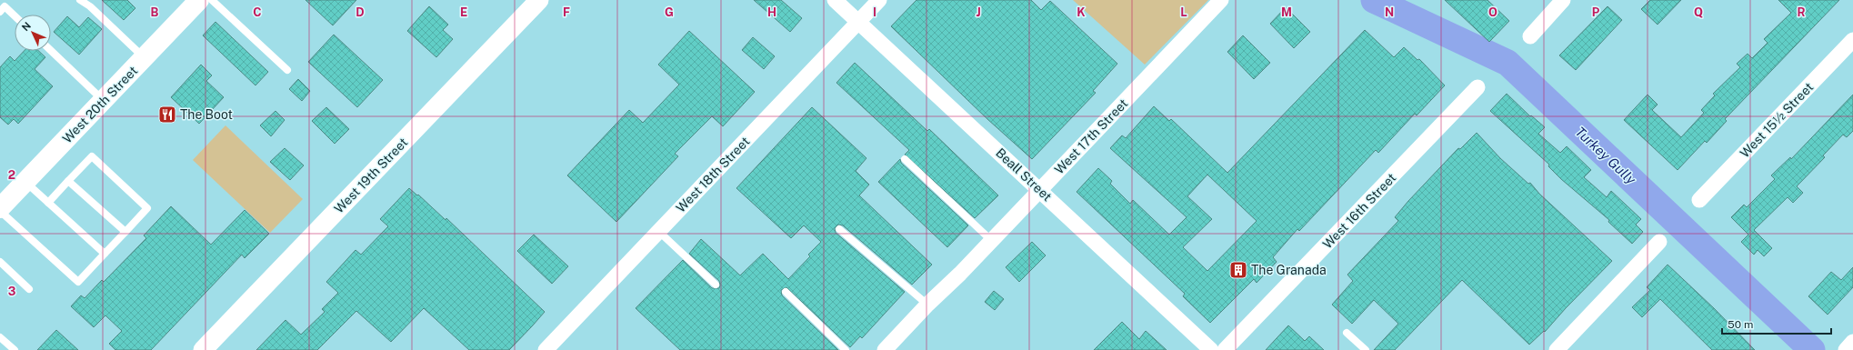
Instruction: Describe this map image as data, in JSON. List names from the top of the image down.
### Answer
{
  "streets": {
    "main road": ["West 20th Street"],
    "street": [
      "West 15½ Street",
      "West 17th Street",
      "West 18th Street",
      "Beall Street",
      "West 19th Street",
      "West 16th Street"
    ]
  },
  "crossings": [
    ["West 17th Street", "Beall Street"],
    ["West 18th Street", "Beall Street"]
  ],
  "water": ["Turkey Gully"],
  "places": {
    "restaurant": ["The Boot"],
    "building": ["The Granada"]
  },
  "scale_bar": "50 m",
  "north": "top left",
  "grid": {
    "columns": [
      "B",
      "C",
      "D",
      "E",
      "F",
      "G",
      "H",
      "I",
      "J",
      "K",
      "L",
      "M",
      "N",
      "O",
      "P",
      "Q",
      "R"
    ],
    "rows": ["2", "3"]
  }
}
